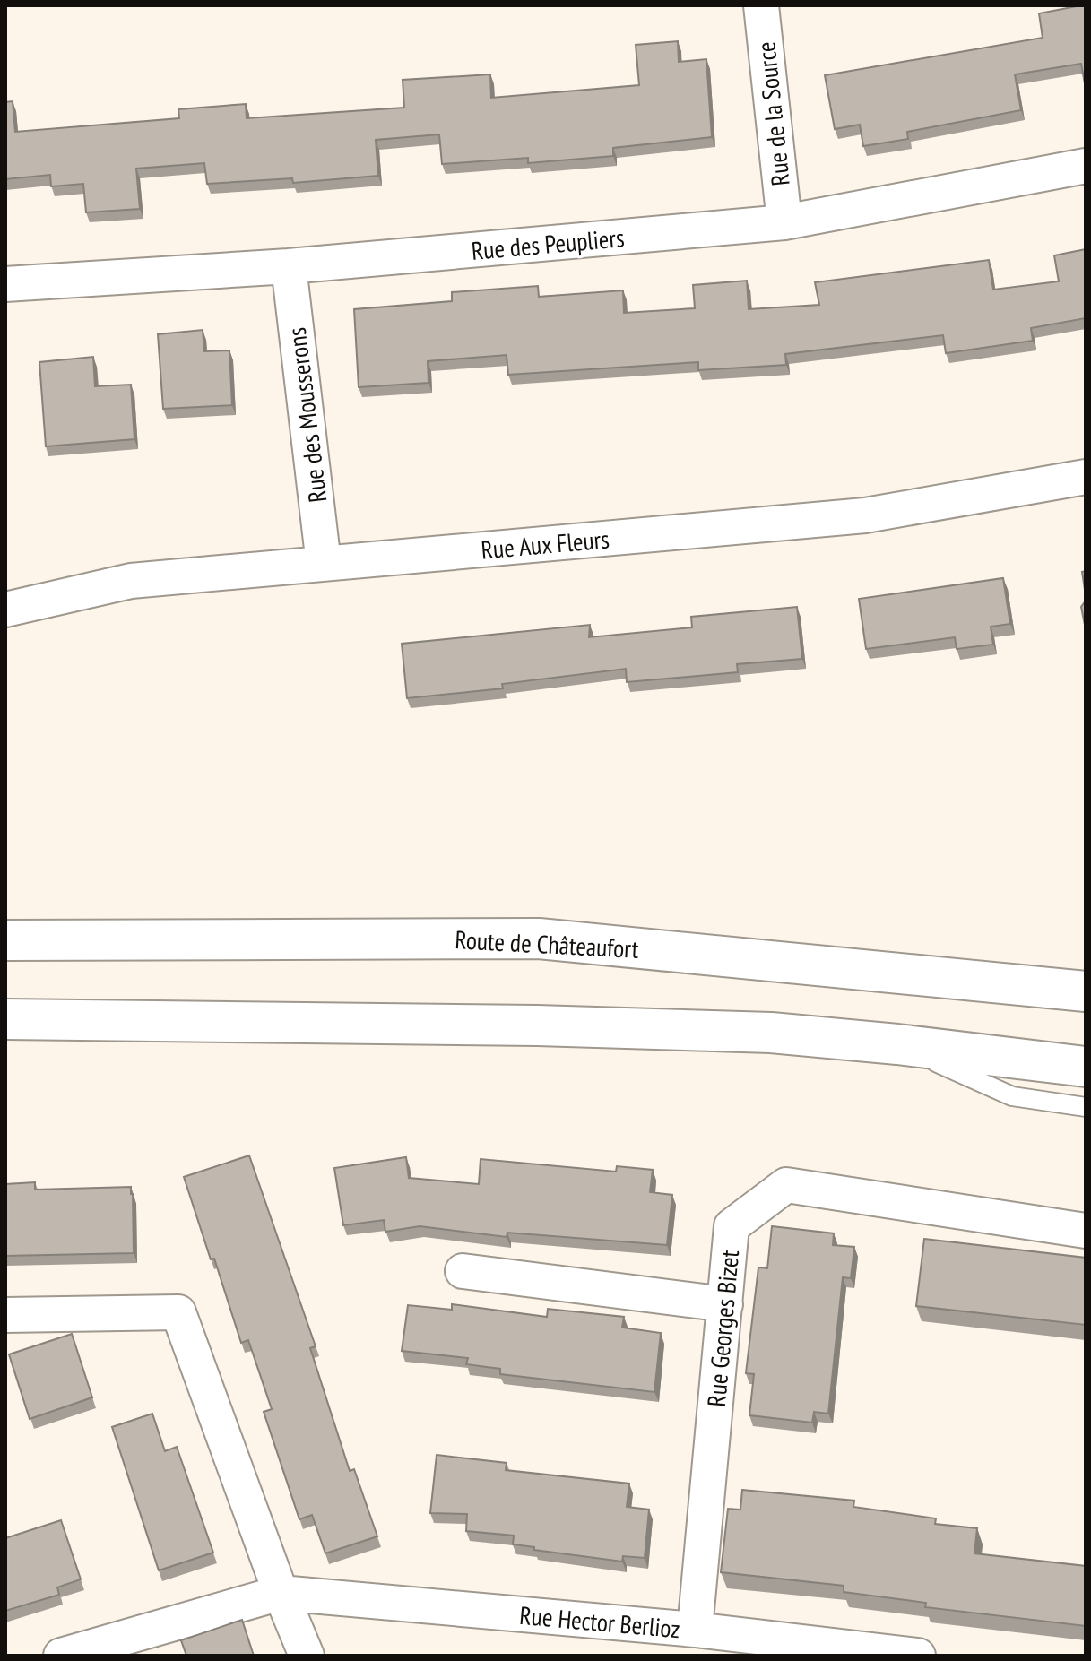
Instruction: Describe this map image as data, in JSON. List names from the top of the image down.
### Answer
{
  "streets": {
    "main road": ["Route de Châteaufort"],
    "street": [
      "Rue de la Source",
      "Rue des Peupliers",
      "Rue des Mousserons",
      "Rue Aux Fleurs",
      "Rue Georges Bizet",
      "Rue Hector Berlioz"
    ]
  },
  "crossings": [
    ["Rue de la Source", "Rue des Peupliers"],
    ["Rue des Peupliers", "Rue des Mousserons"],
    ["Rue des Mousserons", "Rue Aux Fleurs"],
    ["Rue Georges Bizet", "Rue Hector Berlioz"]
  ]
}
